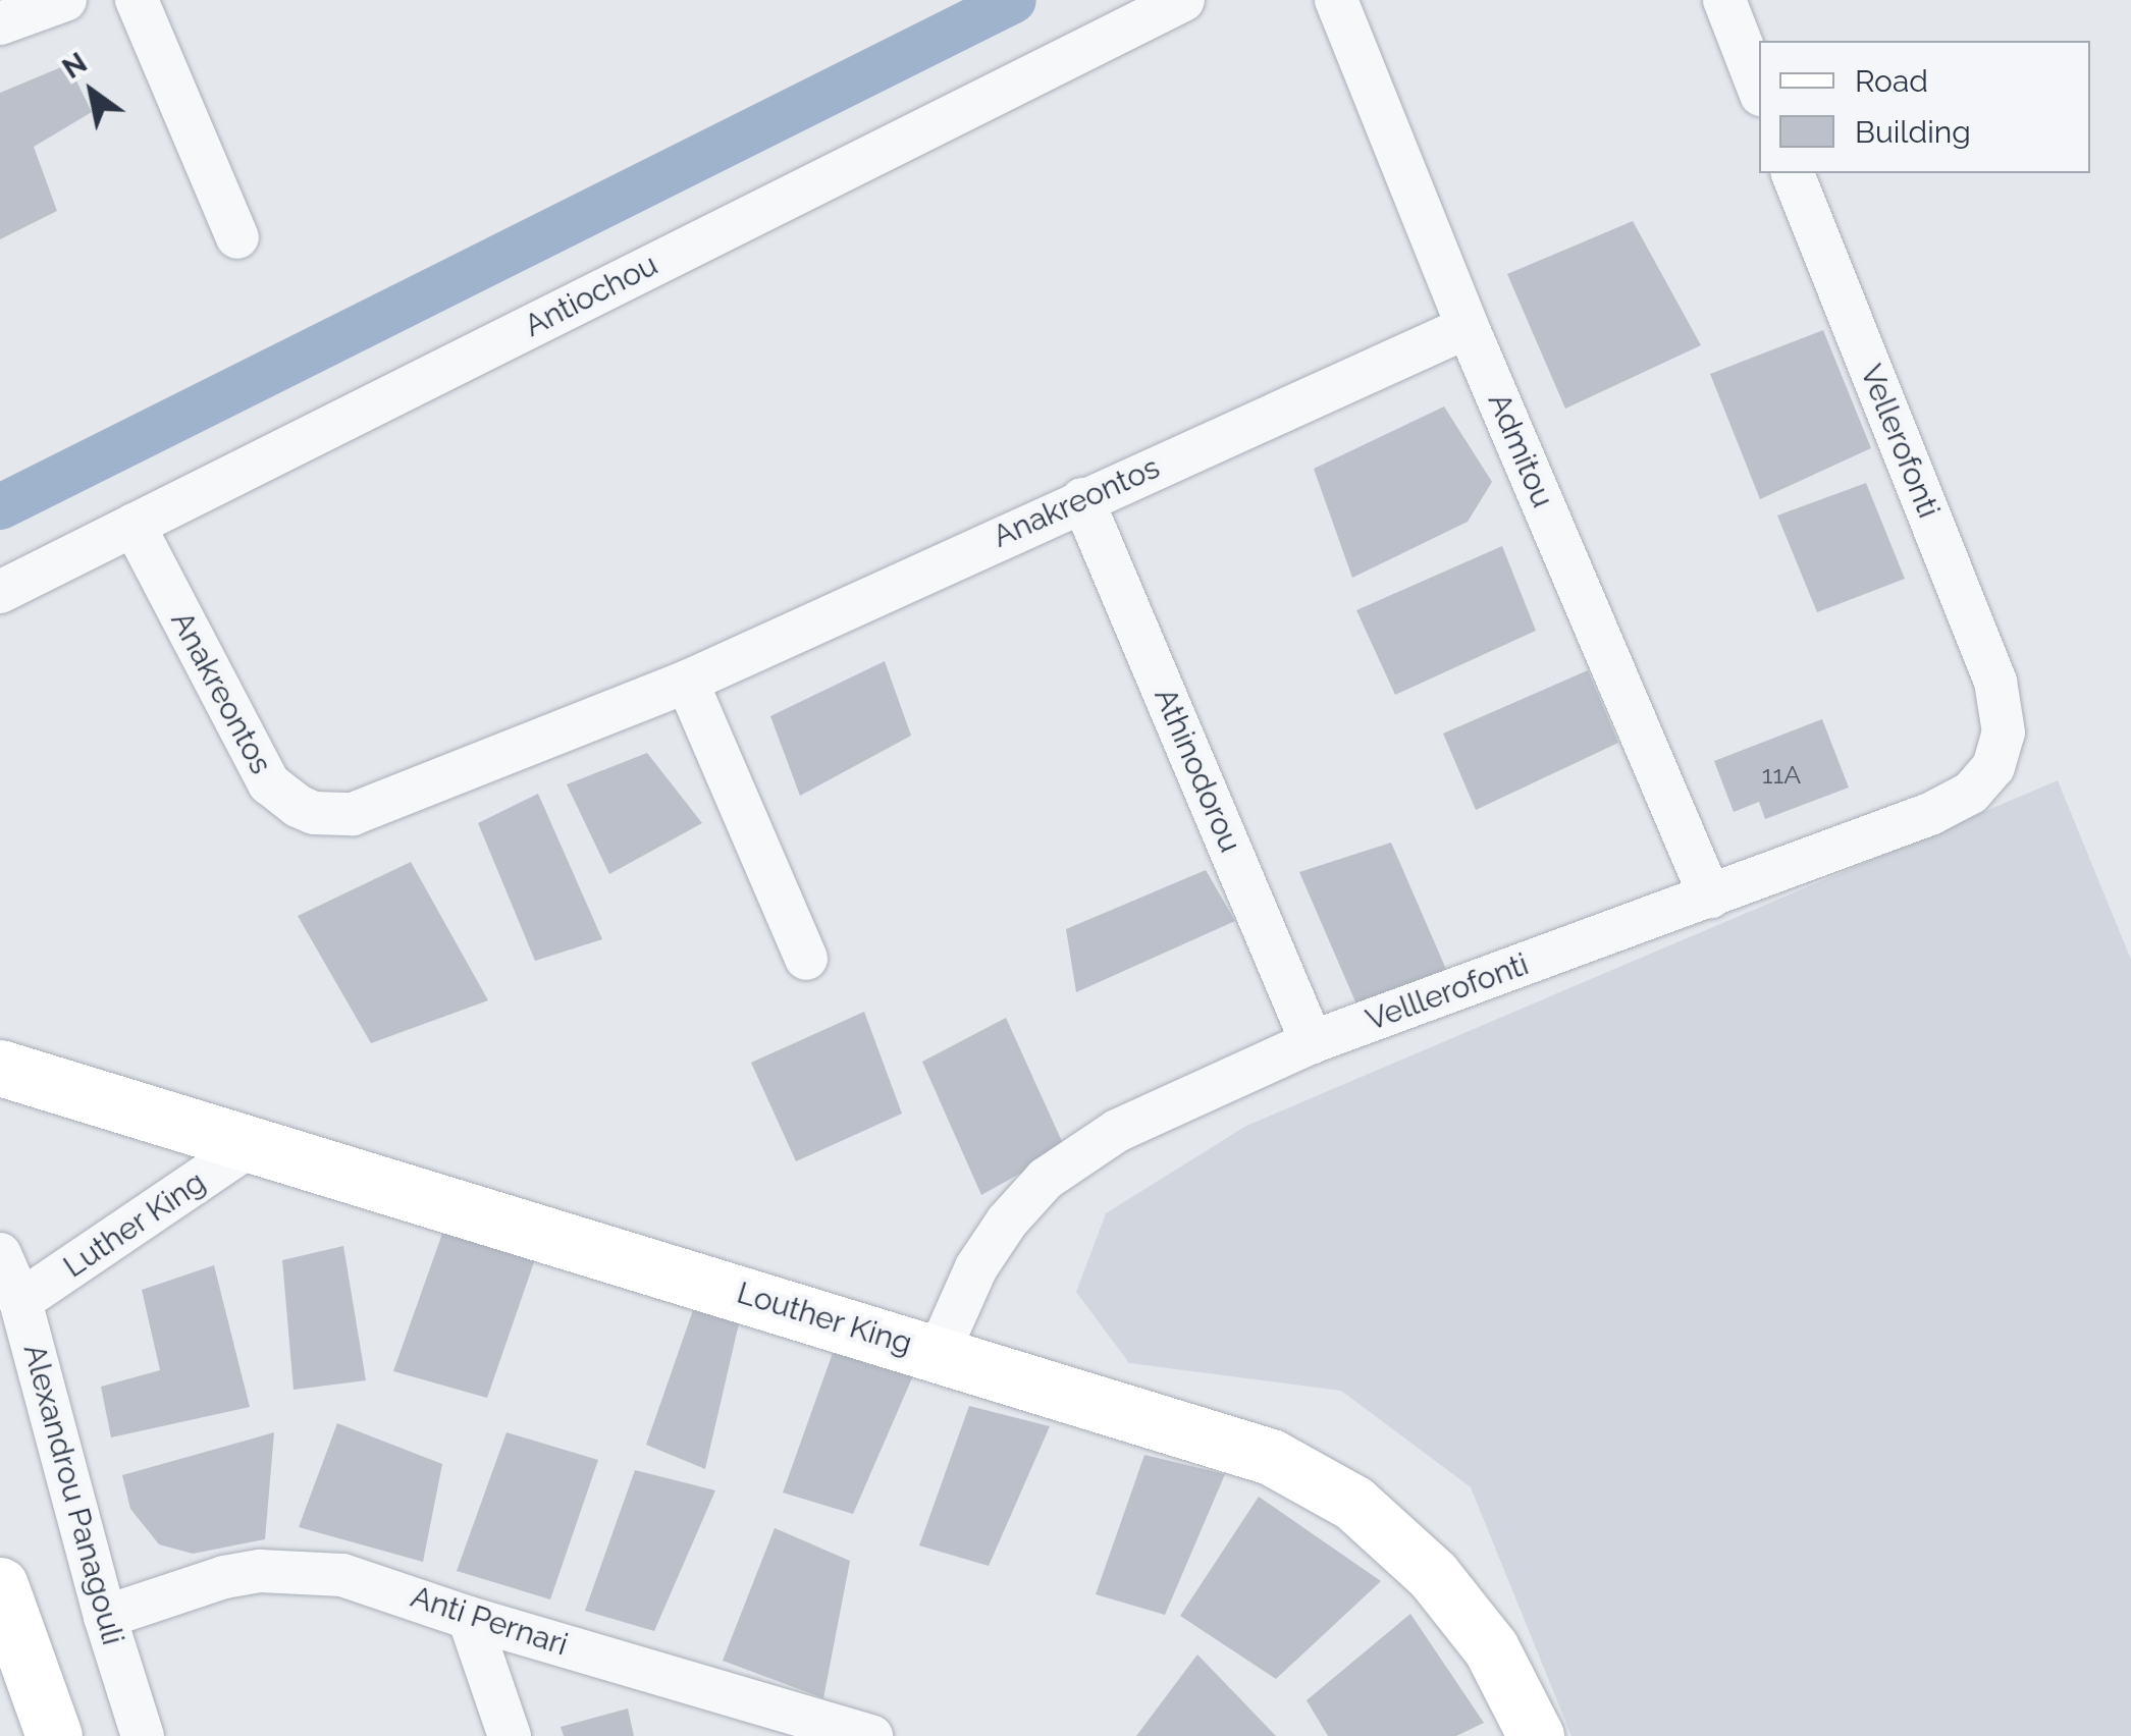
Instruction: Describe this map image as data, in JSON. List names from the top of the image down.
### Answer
{
  "streets": {
    "street": [
      "Antiochou",
      "Vellerofonti",
      "Admitou",
      "Anakreontos",
      "Athinodorou",
      "Velllerofonti",
      "Luther King",
      "Louther King",
      "Alexandrou Panagouli",
      "Anti Pernari"
    ]
  },
  "crossings": [
    ["Antiochou", "Anakreontos"],
    ["Vellerofonti", "Velllerofonti"],
    ["Admitou", "Anakreontos"],
    ["Admitou", "Velllerofonti"],
    ["Anakreontos", "Athinodorou"],
    ["Athinodorou", "Velllerofonti"],
    ["Velllerofonti", "Louther King"],
    ["Luther King", "Louther King"],
    ["Luther King", "Alexandrou Panagouli"],
    ["Alexandrou Panagouli", "Anti Pernari"]
  ],
  "house_numbers": ["11A"],
  "legend": ["Road", "Building"],
  "north": "top left"
}
